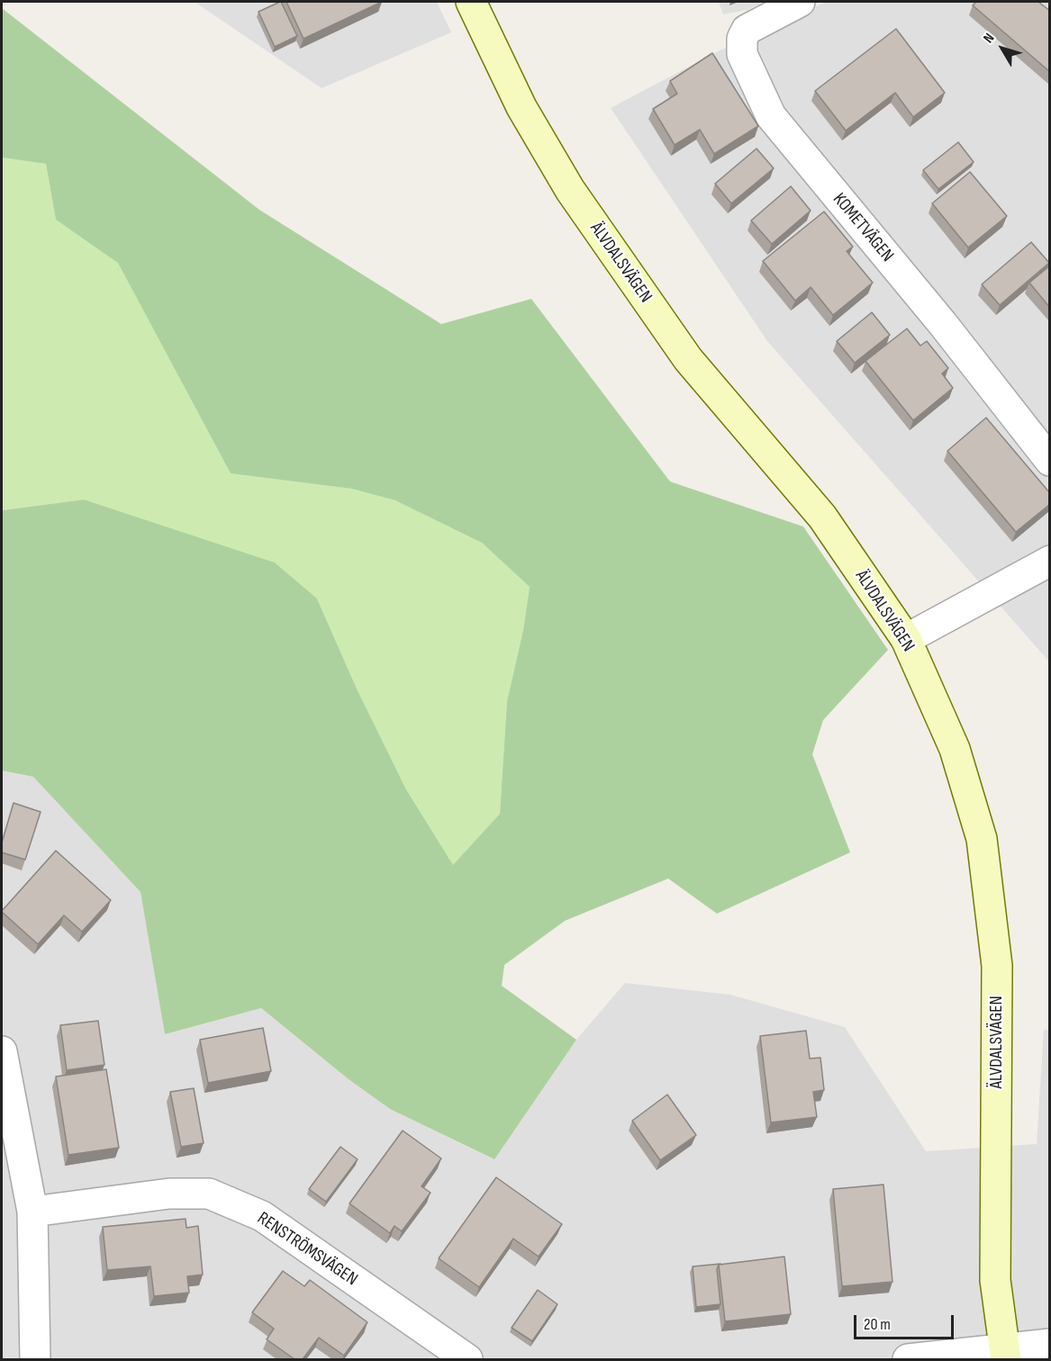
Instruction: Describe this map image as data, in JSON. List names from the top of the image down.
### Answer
{
  "streets": {
    "street": ["KOMETVÄGEN", "ÄLVDALSVÄGEN", "RENSTRÖMSVÄGEN"]
  },
  "scale_bar": "20 m",
  "north": "top left"
}
